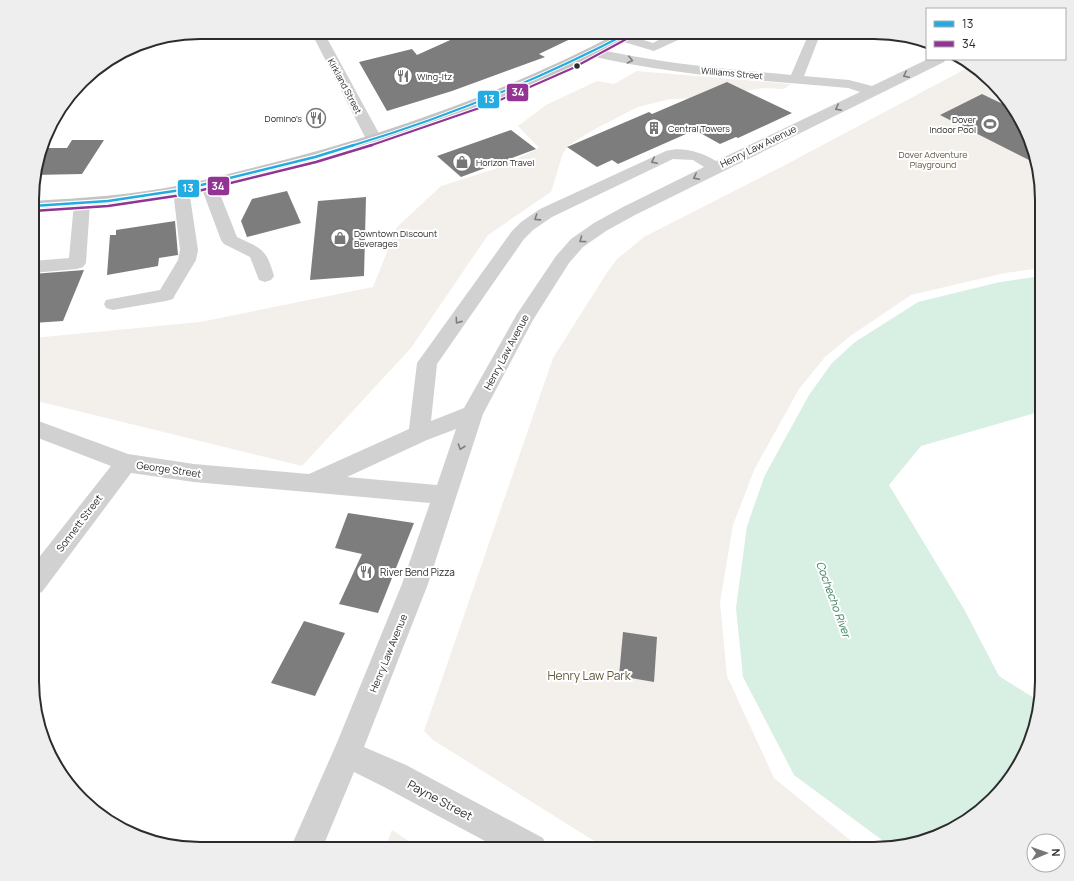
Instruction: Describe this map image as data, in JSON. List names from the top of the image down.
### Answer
{
  "streets": {
    "street": [
      "Williams Street",
      "Kirkland Street",
      "Henry Law Avenue",
      "George Street",
      "Sonnett Street",
      "Payne Street"
    ]
  },
  "crossings": [
    ["Williams Street", "Henry Law Avenue"],
    ["Henry Law Avenue", "George Street"],
    ["Henry Law Avenue", "Payne Street"],
    ["George Street", "Sonnett Street"]
  ],
  "one_way": ["Williams Street", "Henry Law Avenue"],
  "water": ["Cochecho River"],
  "parks": ["Dover Adventure Playground", "Henry Law Park"],
  "places": {
    "restaurant": ["Wing-Itz", "Domino's", "River Bend Pizza"],
    "sports": ["Dover Indoor Pool"],
    "building": ["Central Towers"],
    "shop": ["Horizon Travel", "Downtown Discount Beverages"]
  },
  "lines": ["transit line 13", "transit line 34"],
  "legend": ["13", "34"],
  "north": "right"
}
